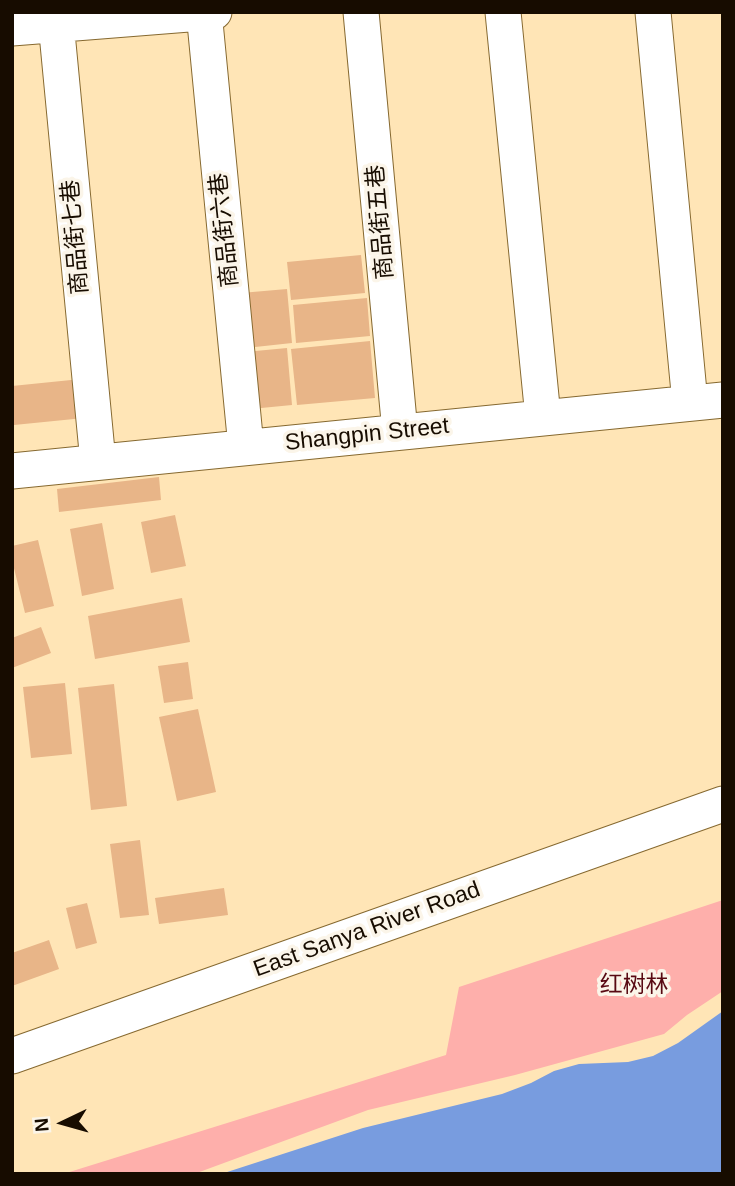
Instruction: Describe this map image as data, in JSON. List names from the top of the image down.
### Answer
{
  "streets": {
    "street": [
      "商品街五巷",
      "商品街六巷",
      "商品街七巷",
      "Shangpin Street",
      "East Sanya River Road"
    ]
  },
  "crossings": [
    ["商品街五巷", "Shangpin Street"],
    ["商品街六巷", "Shangpin Street"],
    ["商品街七巷", "Shangpin Street"]
  ],
  "parks": ["红树林"],
  "north": "left"
}
